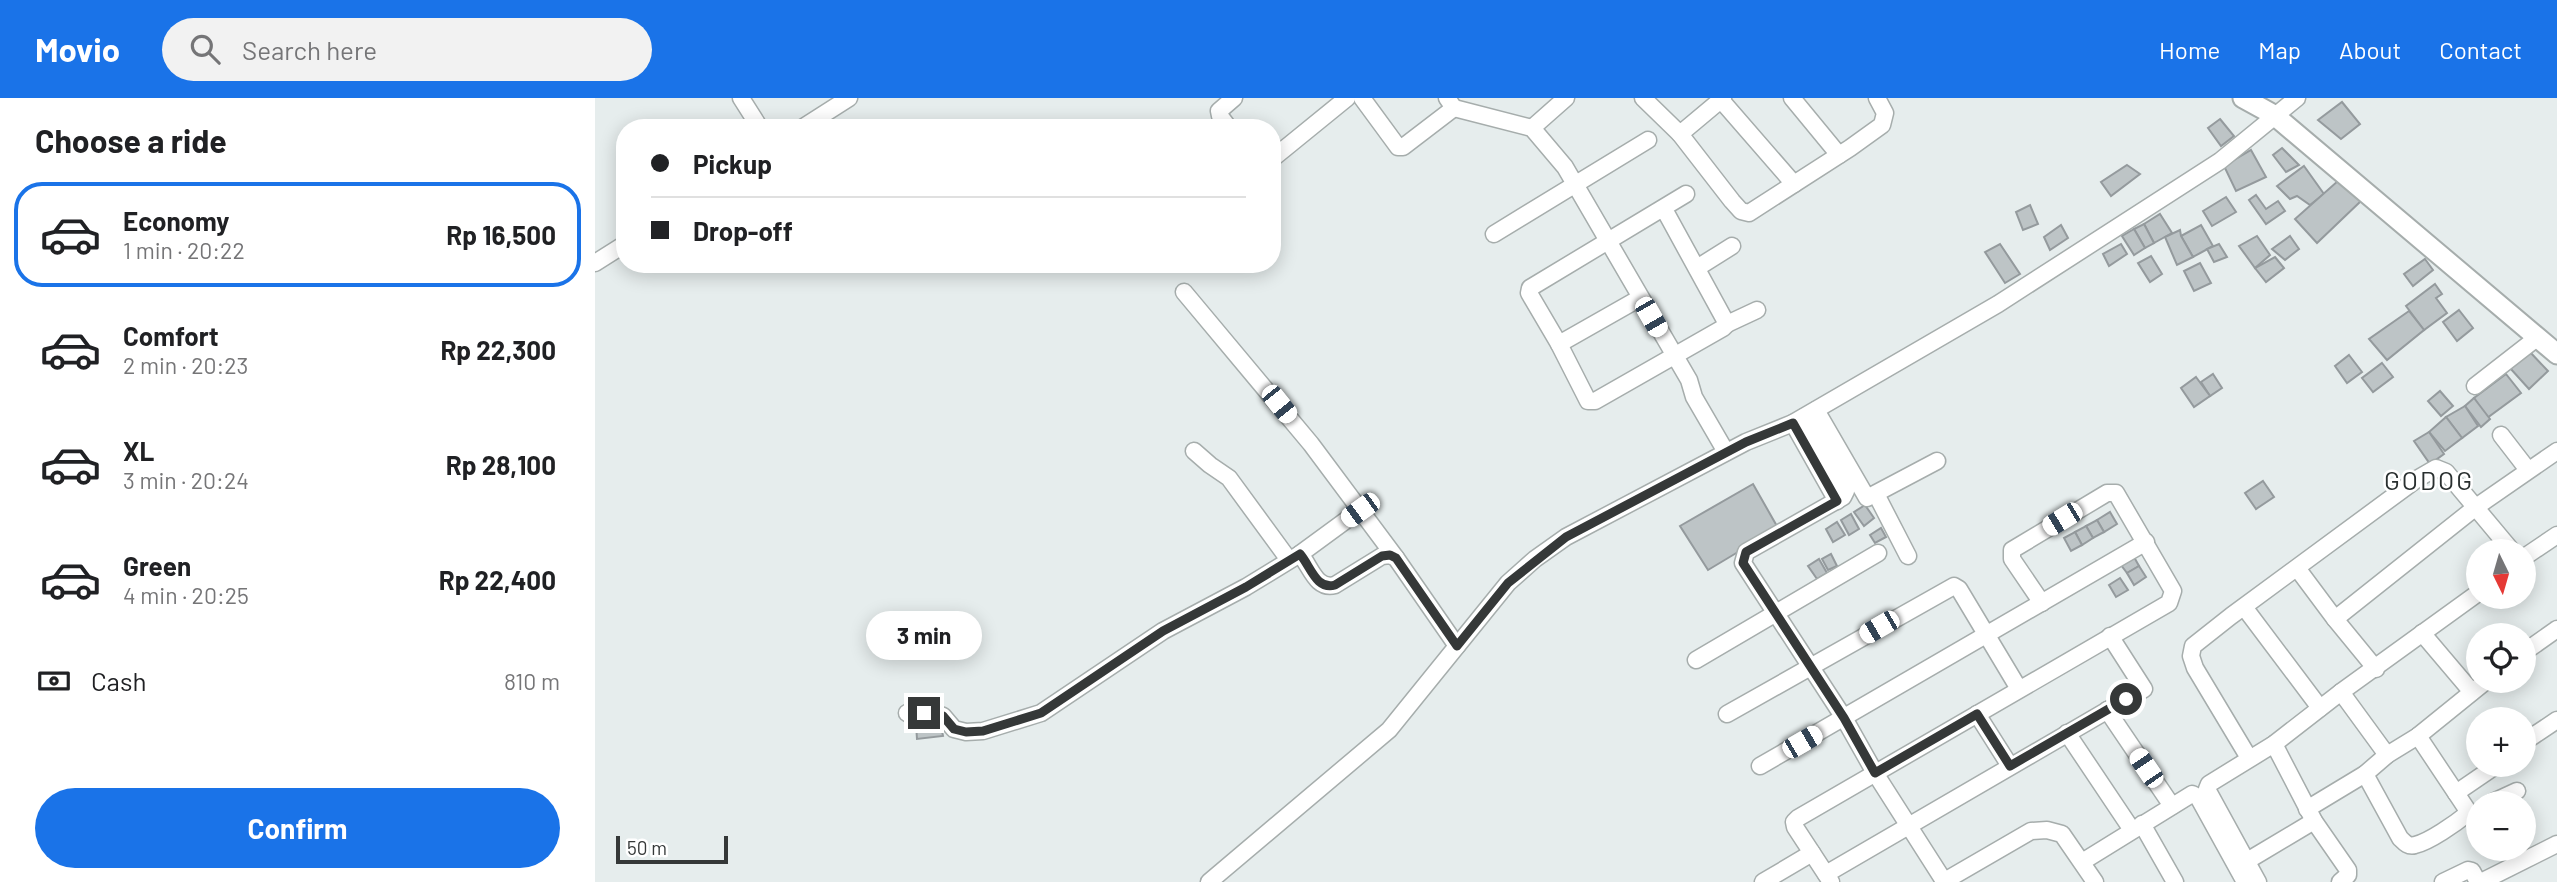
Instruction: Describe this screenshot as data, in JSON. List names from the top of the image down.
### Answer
{
  "districts": ["GODOG"],
  "scale_bar": "50 m",
  "north": "bottom",
  "page": {
    "header": "Movio",
    "search": "Search here",
    "nav": [
      "Home",
      "Map",
      "About",
      "Contact"
    ],
    "heading": "Choose a ride",
    "banner": ["Pickup", "Drop-off"],
    "list": [
      {
        "name": "Economy",
        "note": "1 min · 20:22",
        "value": "Rp 16,500"
      },
      {
        "name": "Comfort",
        "note": "2 min · 20:23",
        "value": "Rp 22,300"
      },
      {
        "name": "XL",
        "note": "3 min · 20:24",
        "value": "Rp 28,100"
      },
      {
        "name": "Green",
        "note": "4 min · 20:25",
        "value": "Rp 22,400"
      }
    ],
    "map_buttons": ["+", "−"],
    "bubble": "3 min",
    "pay": ["Cash", "810 m"],
    "buttons": "Confirm",
    "scale": "50 m"
  }
}
